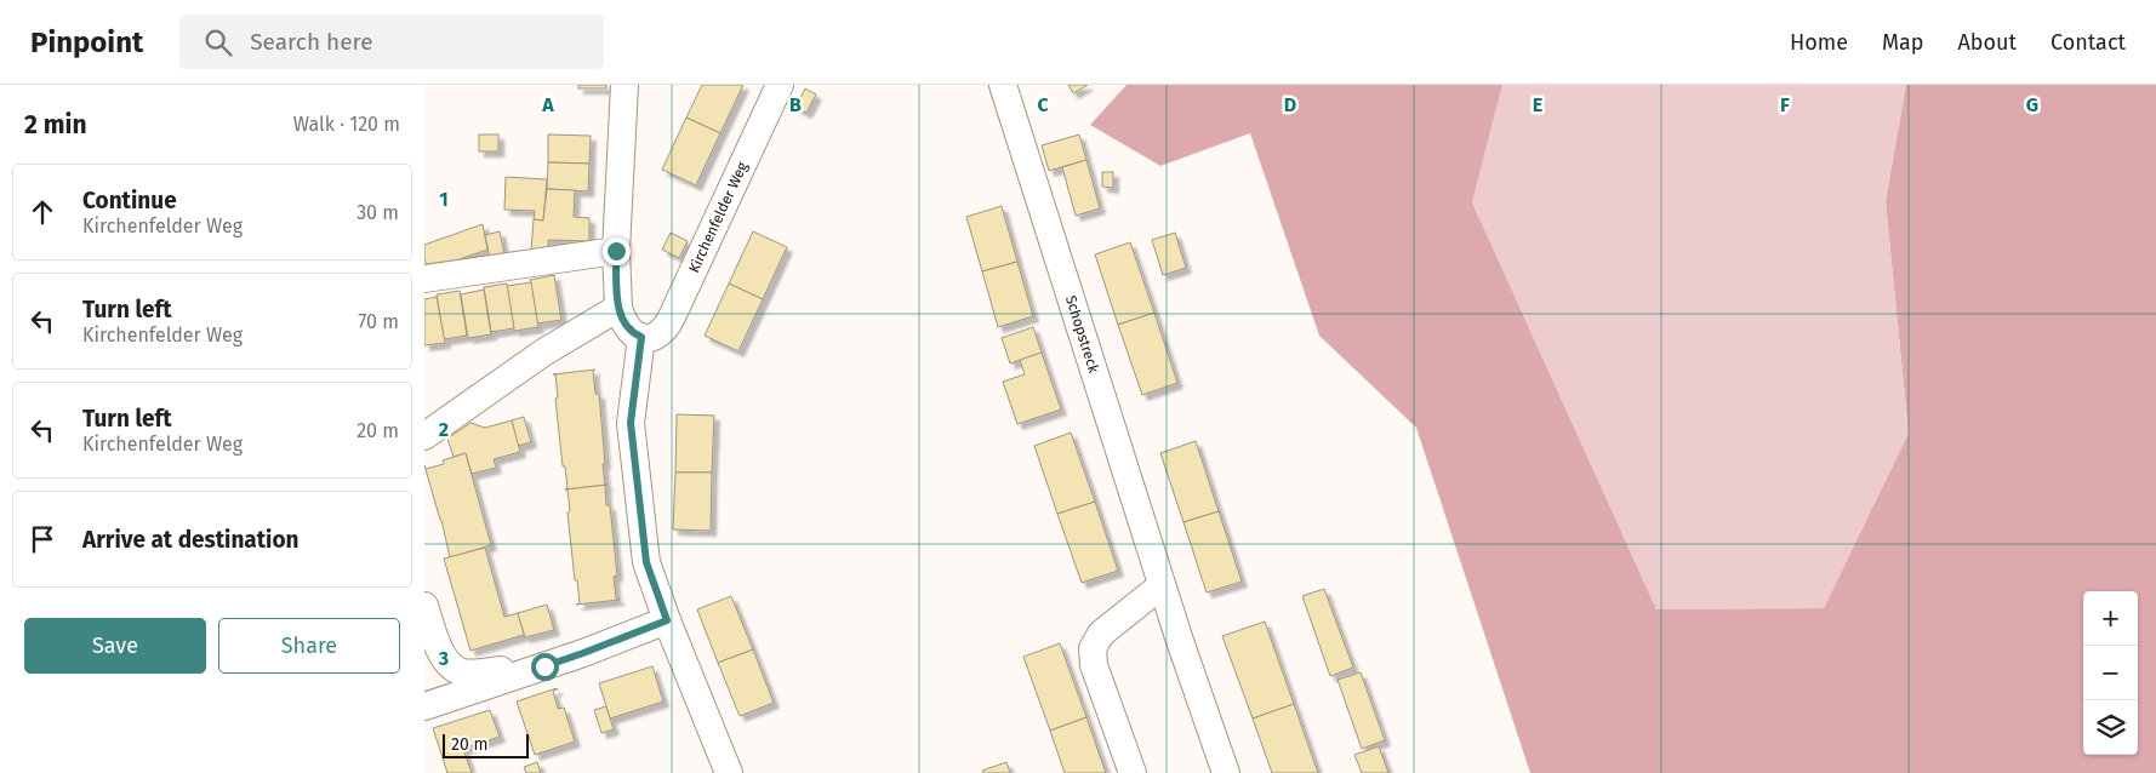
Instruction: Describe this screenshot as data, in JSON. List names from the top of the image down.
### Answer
{
  "streets": {
    "street": ["Kirchenfelder Weg", "Schopstreck"]
  },
  "scale_bar": "20 m",
  "page": {
    "header": "Pinpoint",
    "search": "Search here",
    "nav": [
      "Home",
      "Map",
      "About",
      "Contact"
    ],
    "heading": ["2 min", "Walk · 120 m"],
    "list": [
      ["Continue", "Kirchenfelder Weg", "30 m"],
      ["Turn left", "Kirchenfelder Weg", "70 m"],
      ["Turn left", "Kirchenfelder Weg", "20 m"],
      "Arrive at destination"
    ],
    "map_buttons": ["+", "−"],
    "buttons": ["Save", "Share"],
    "scale": "20 m"
  },
  "grid": {
    "columns": [
      "A",
      "B",
      "C",
      "D",
      "E",
      "F",
      "G"
    ],
    "rows": ["1", "2", "3"]
  }
}
